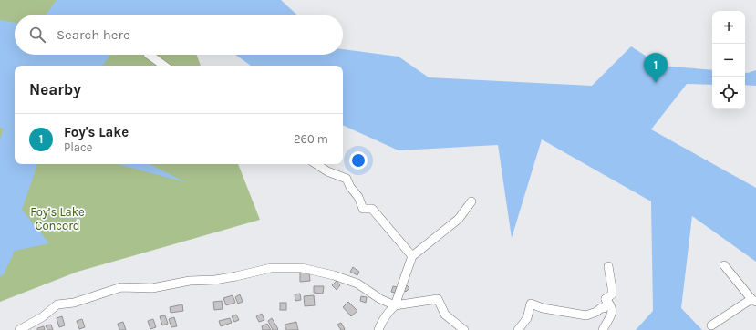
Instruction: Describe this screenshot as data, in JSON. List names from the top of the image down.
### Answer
{
  "parks": ["Foy’s Lake Concord"],
  "page": {
    "map_buttons": ["+", "−"],
    "search": "Search here",
    "pins": "1",
    "heading": "Nearby",
    "list": [
      {
        "mark": "1",
        "name": "Foy's Lake",
        "note": "Place",
        "value": "260 m"
      }
    ]
  }
}
